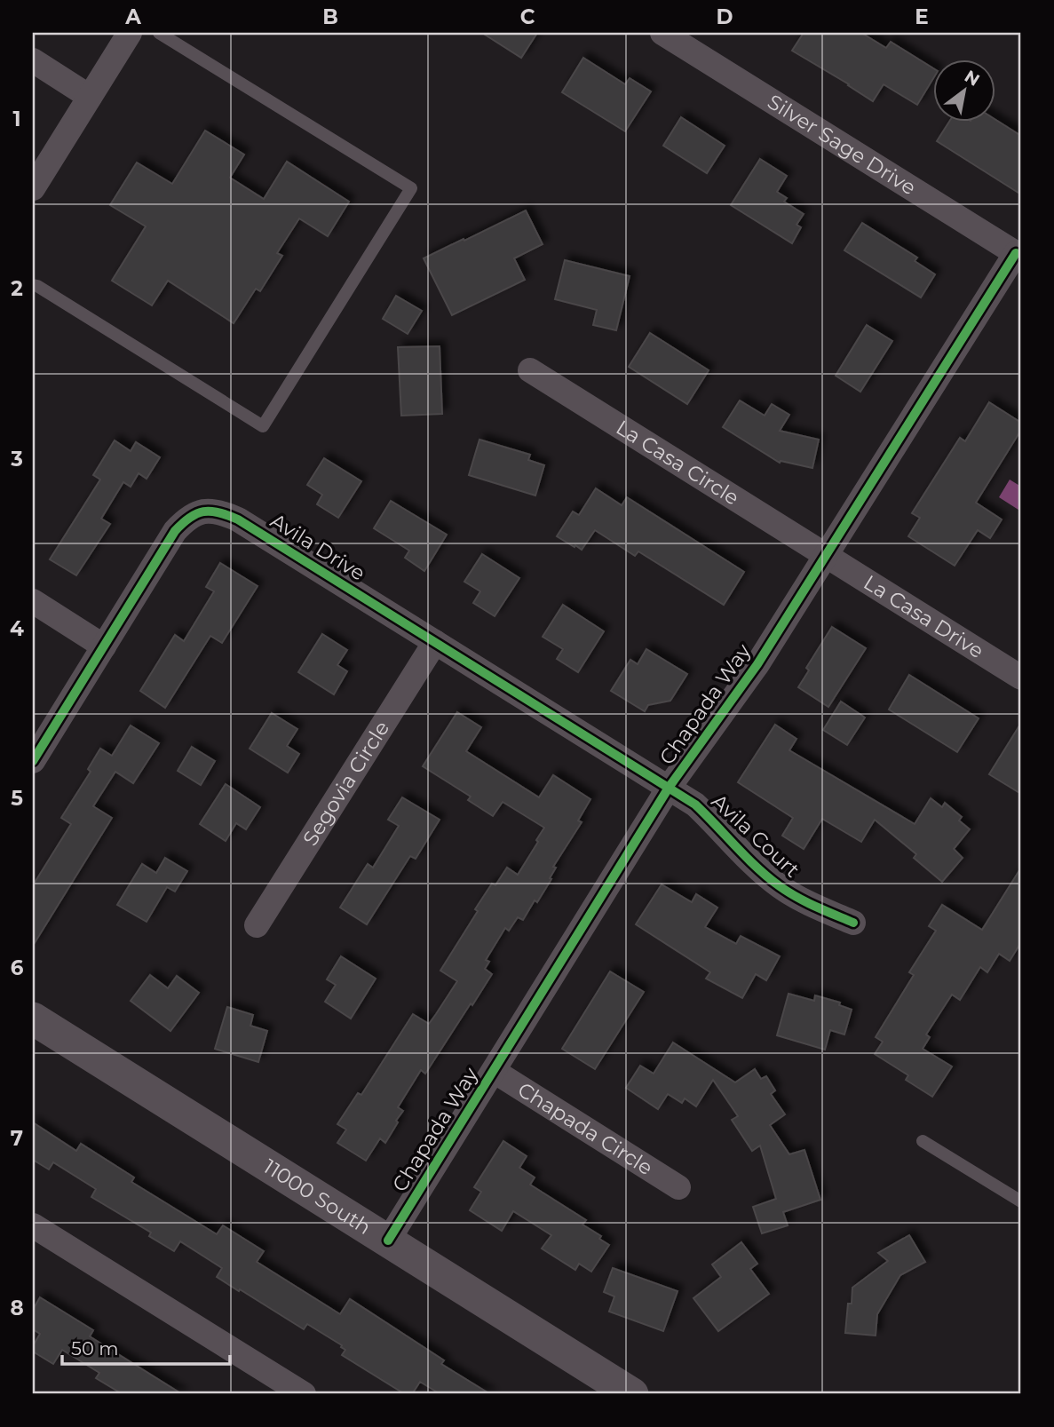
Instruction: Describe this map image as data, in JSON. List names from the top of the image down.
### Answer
{
  "streets": {
    "street": [
      "Silver Sage Drive",
      "La Casa Circle",
      "Avila Drive",
      "La Casa Drive",
      "Chapada Way",
      "Segovia Circle",
      "Avila Court",
      "Chapada Circle",
      "11000 South"
    ]
  },
  "crossings": [
    ["Silver Sage Drive", "Chapada Way"],
    ["La Casa Circle", "La Casa Drive"],
    ["La Casa Circle", "Chapada Way"],
    ["Avila Drive", "Chapada Way"],
    ["Avila Drive", "Segovia Circle"],
    ["Avila Drive", "Avila Court"],
    ["La Casa Drive", "Chapada Way"],
    ["Chapada Way", "Avila Court"],
    ["Chapada Way", "Chapada Circle"],
    ["Chapada Way", "11000 South"]
  ],
  "scale_bar": "50 m",
  "north": "top right",
  "grid": {
    "columns": [
      "A",
      "B",
      "C",
      "D",
      "E"
    ],
    "rows": [
      "1",
      "2",
      "3",
      "4",
      "5",
      "6",
      "7",
      "8"
    ]
  }
}
